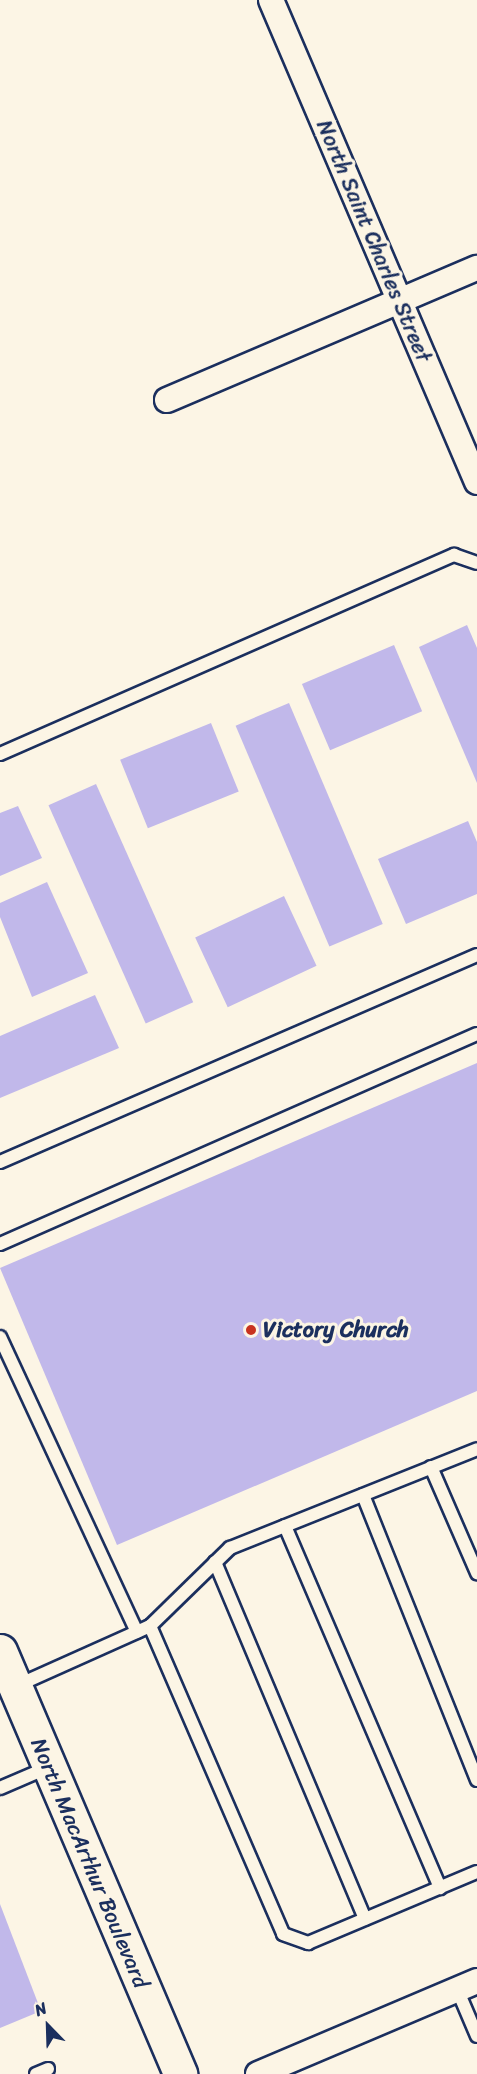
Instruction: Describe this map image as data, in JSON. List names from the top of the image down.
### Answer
{
  "streets": {
    "main road": ["North MacArthur Boulevard"],
    "street": ["North Saint Charles Street"]
  },
  "places": ["Victory Church"],
  "north": "top left"
}
